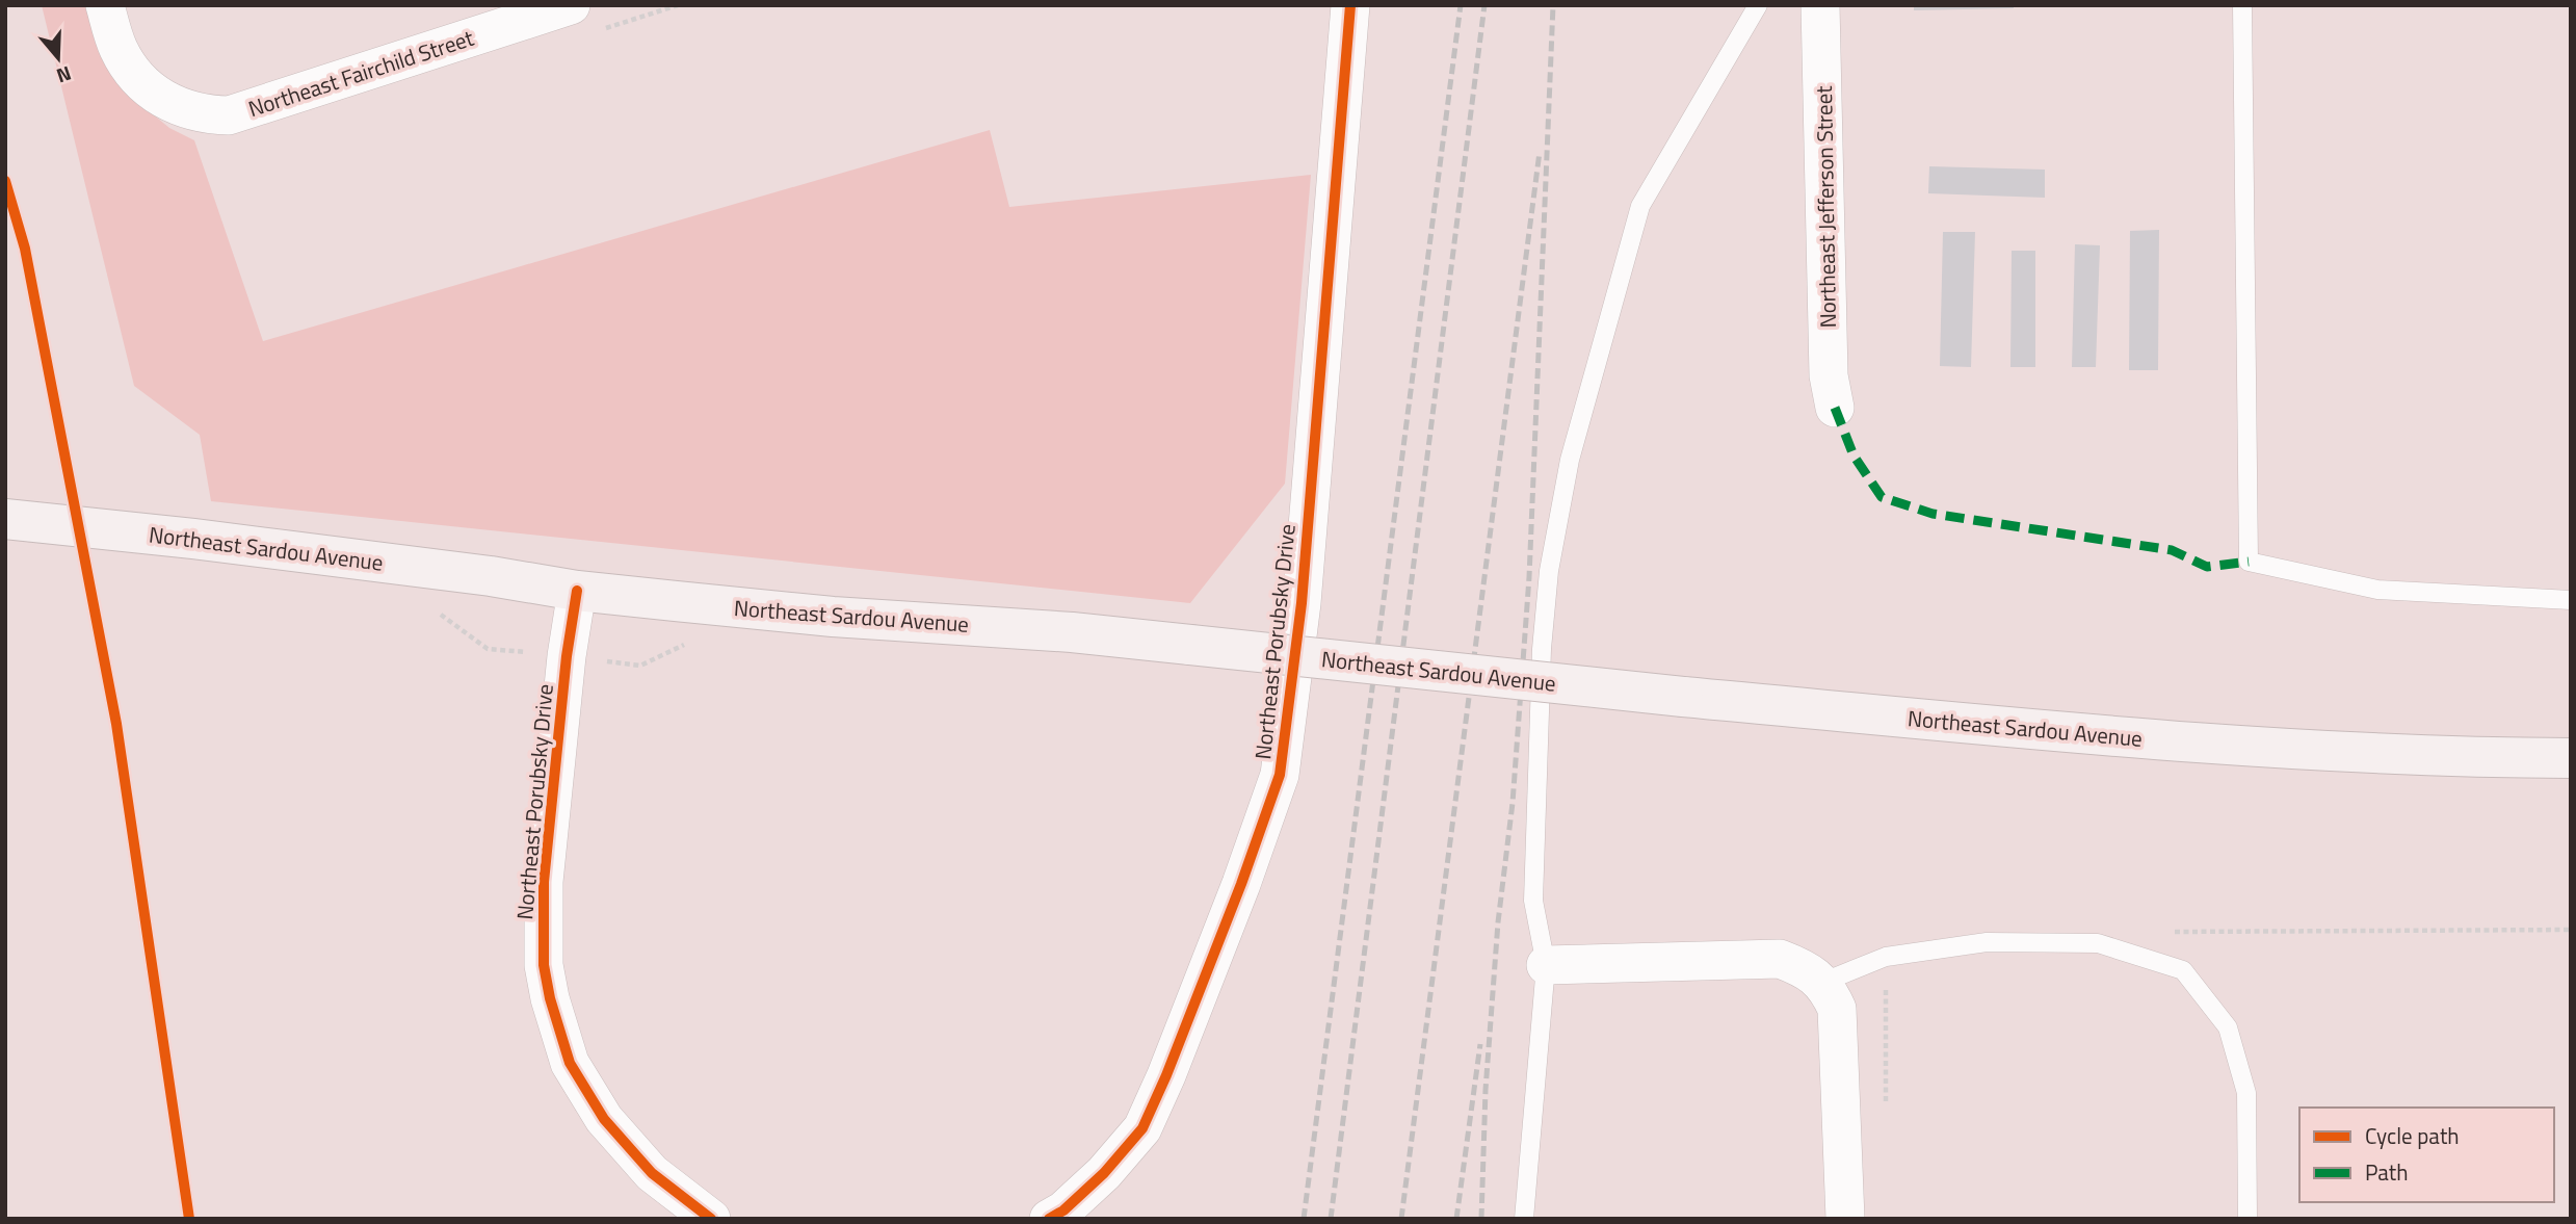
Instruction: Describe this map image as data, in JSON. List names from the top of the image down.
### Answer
{
  "streets": {
    "main road": ["Northeast Sardou Avenue"],
    "street": ["Northeast Fairchild Street", "Northeast Jefferson Street", "Northeast Porubsky Drive"]
  },
  "crossings": [
    ["Northeast Sardou Avenue", "Northeast Porubsky Drive"]
  ],
  "legend": ["Cycle path", "Path"],
  "north": "bottom"
}
